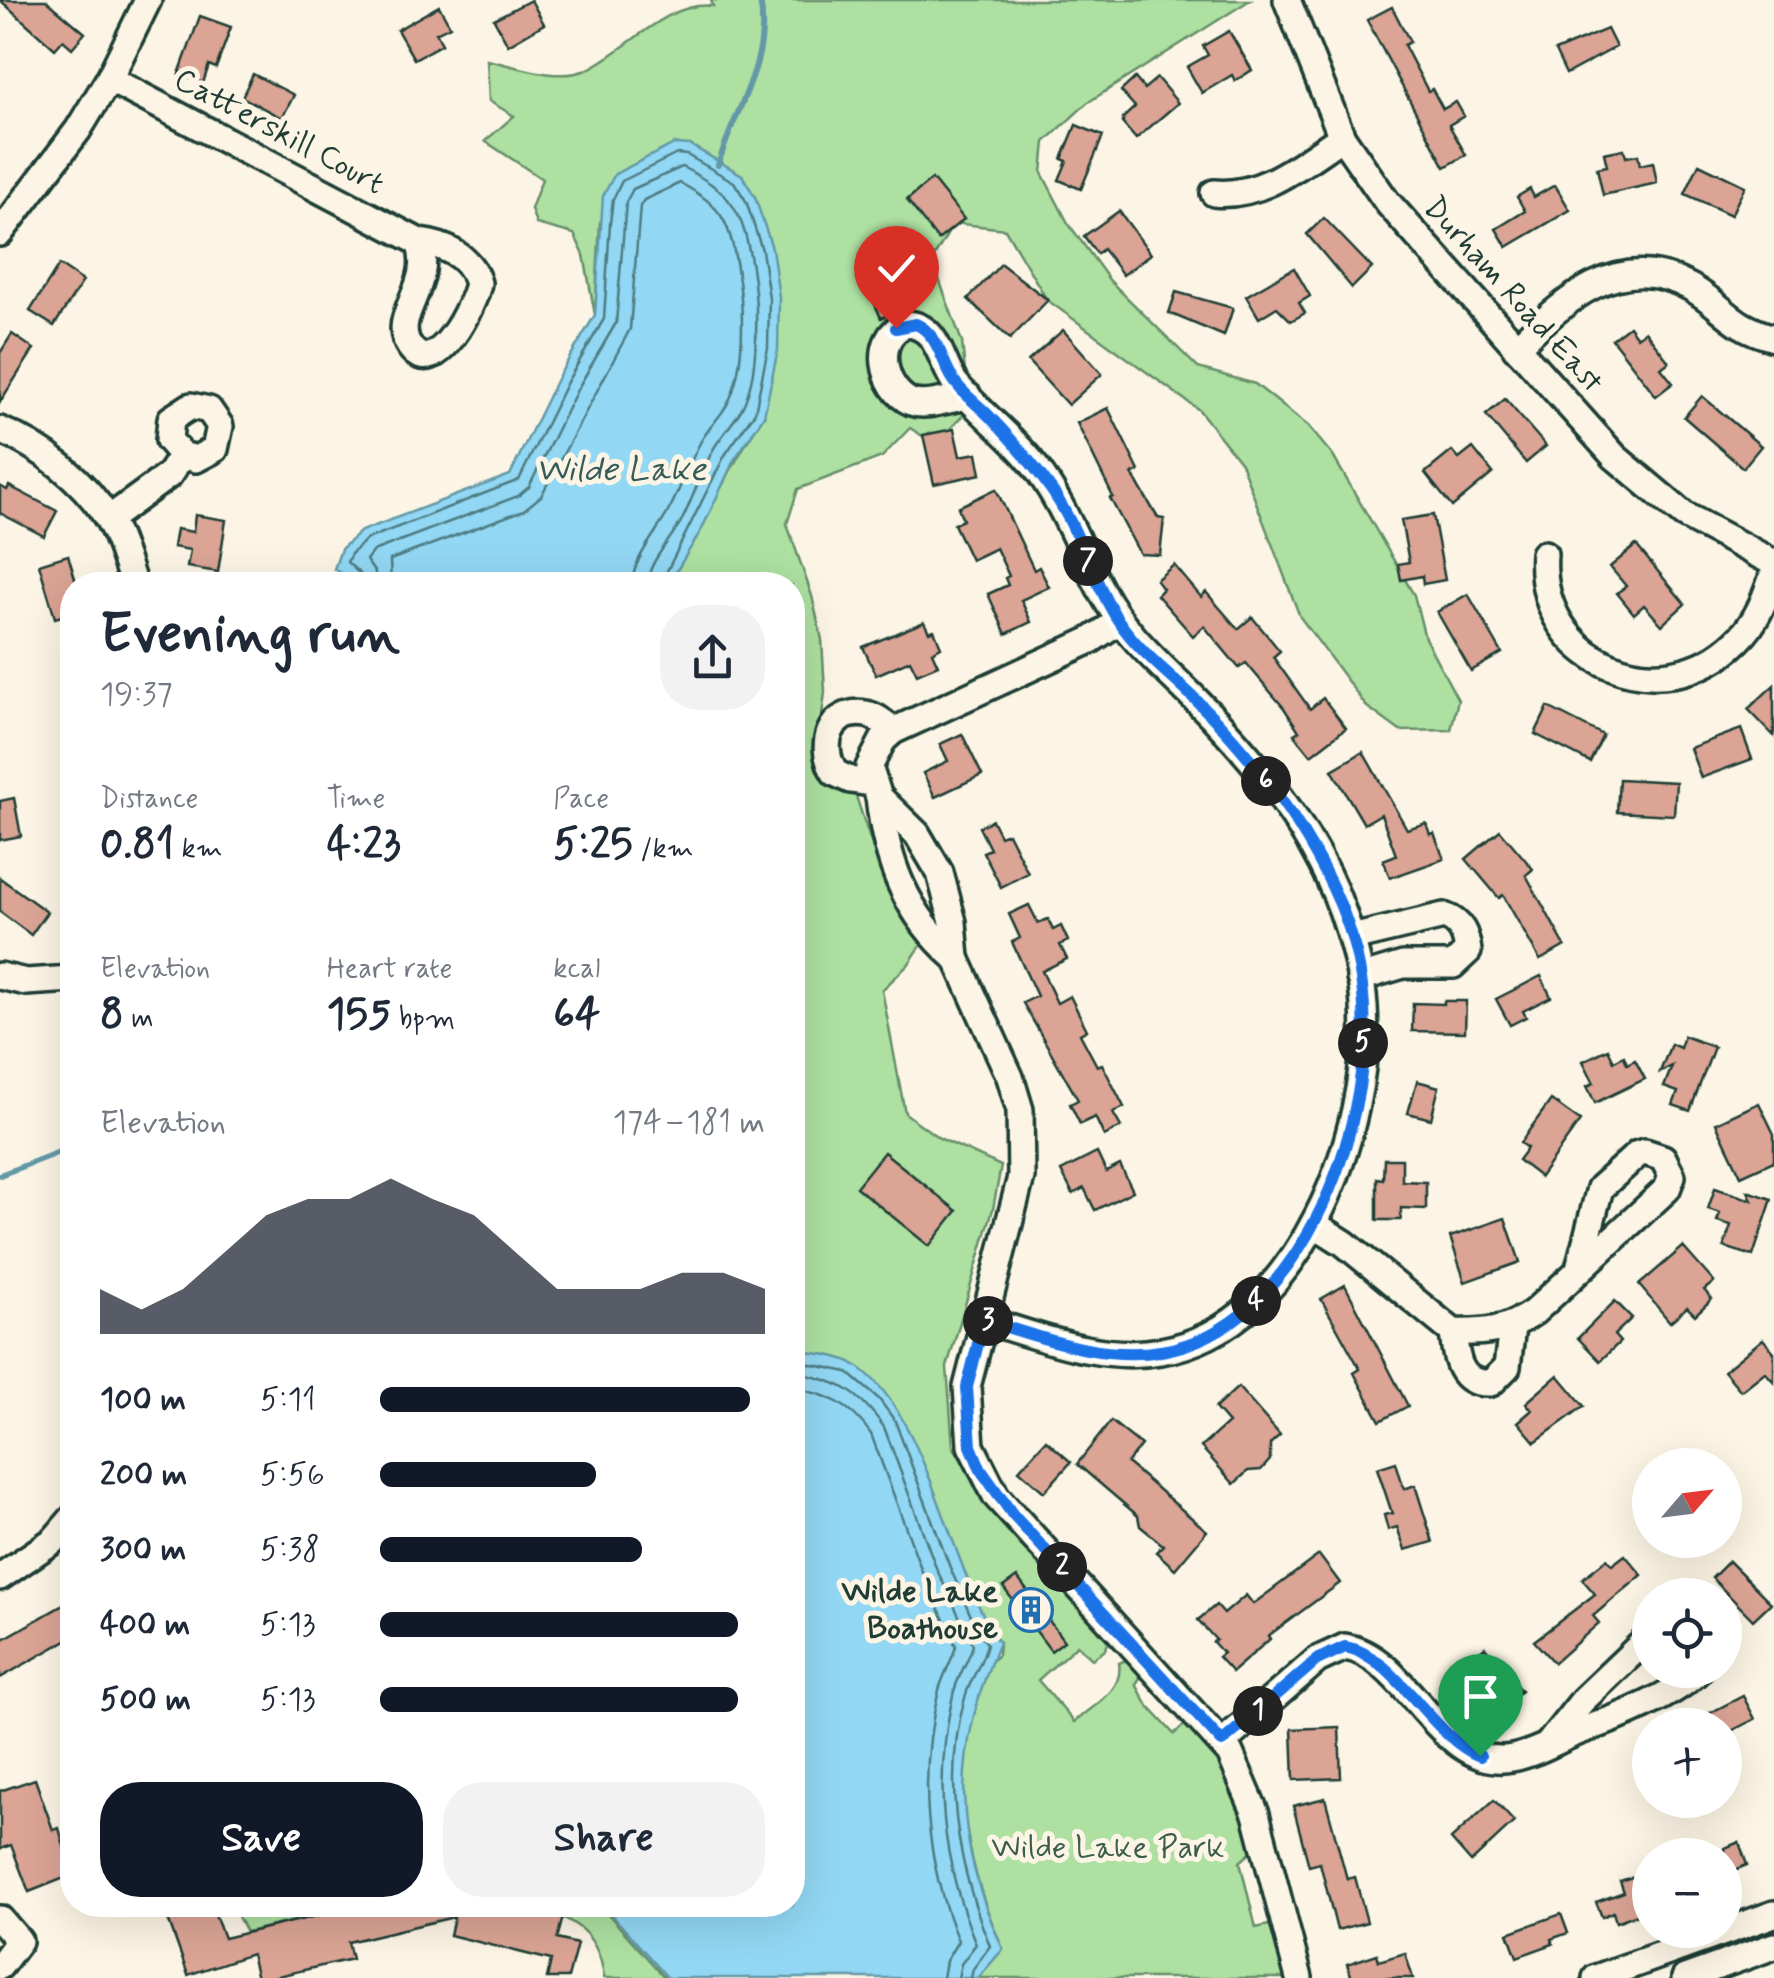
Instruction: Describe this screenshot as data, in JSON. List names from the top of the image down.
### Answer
{
  "streets": {
    "street": ["Catterskill Court", "Durham Road East"]
  },
  "water": ["Wilde Lake"],
  "parks": ["Wilde Lake Park"],
  "places": {
    "building": ["Wilde Lake Boathouse"]
  },
  "north": "top right",
  "page": {
    "pins": [
      "7",
      "6",
      "5",
      "4",
      "3",
      "2",
      "1"
    ],
    "heading": ["Evening run", "19:37"],
    "stats": [
      ["Distance", "0.81 km"],
      ["Time", "4:23"],
      ["Pace", "5:25 /km"],
      ["Elevation", "8 m"],
      ["Heart rate", "155 bpm"],
      ["kcal", "64"]
    ],
    "chart": ["Elevation", "174–181 m"],
    "list": [
      {
        "name": "100 m",
        "note": "5:11"
      },
      {
        "name": "200 m",
        "note": "5:56"
      },
      {
        "name": "300 m",
        "note": "5:38"
      },
      {
        "name": "400 m",
        "note": "5:13"
      },
      {
        "name": "500 m",
        "note": "5:13"
      }
    ],
    "map_buttons": ["+", "−"],
    "buttons": ["Save", "Share"]
  }
}
